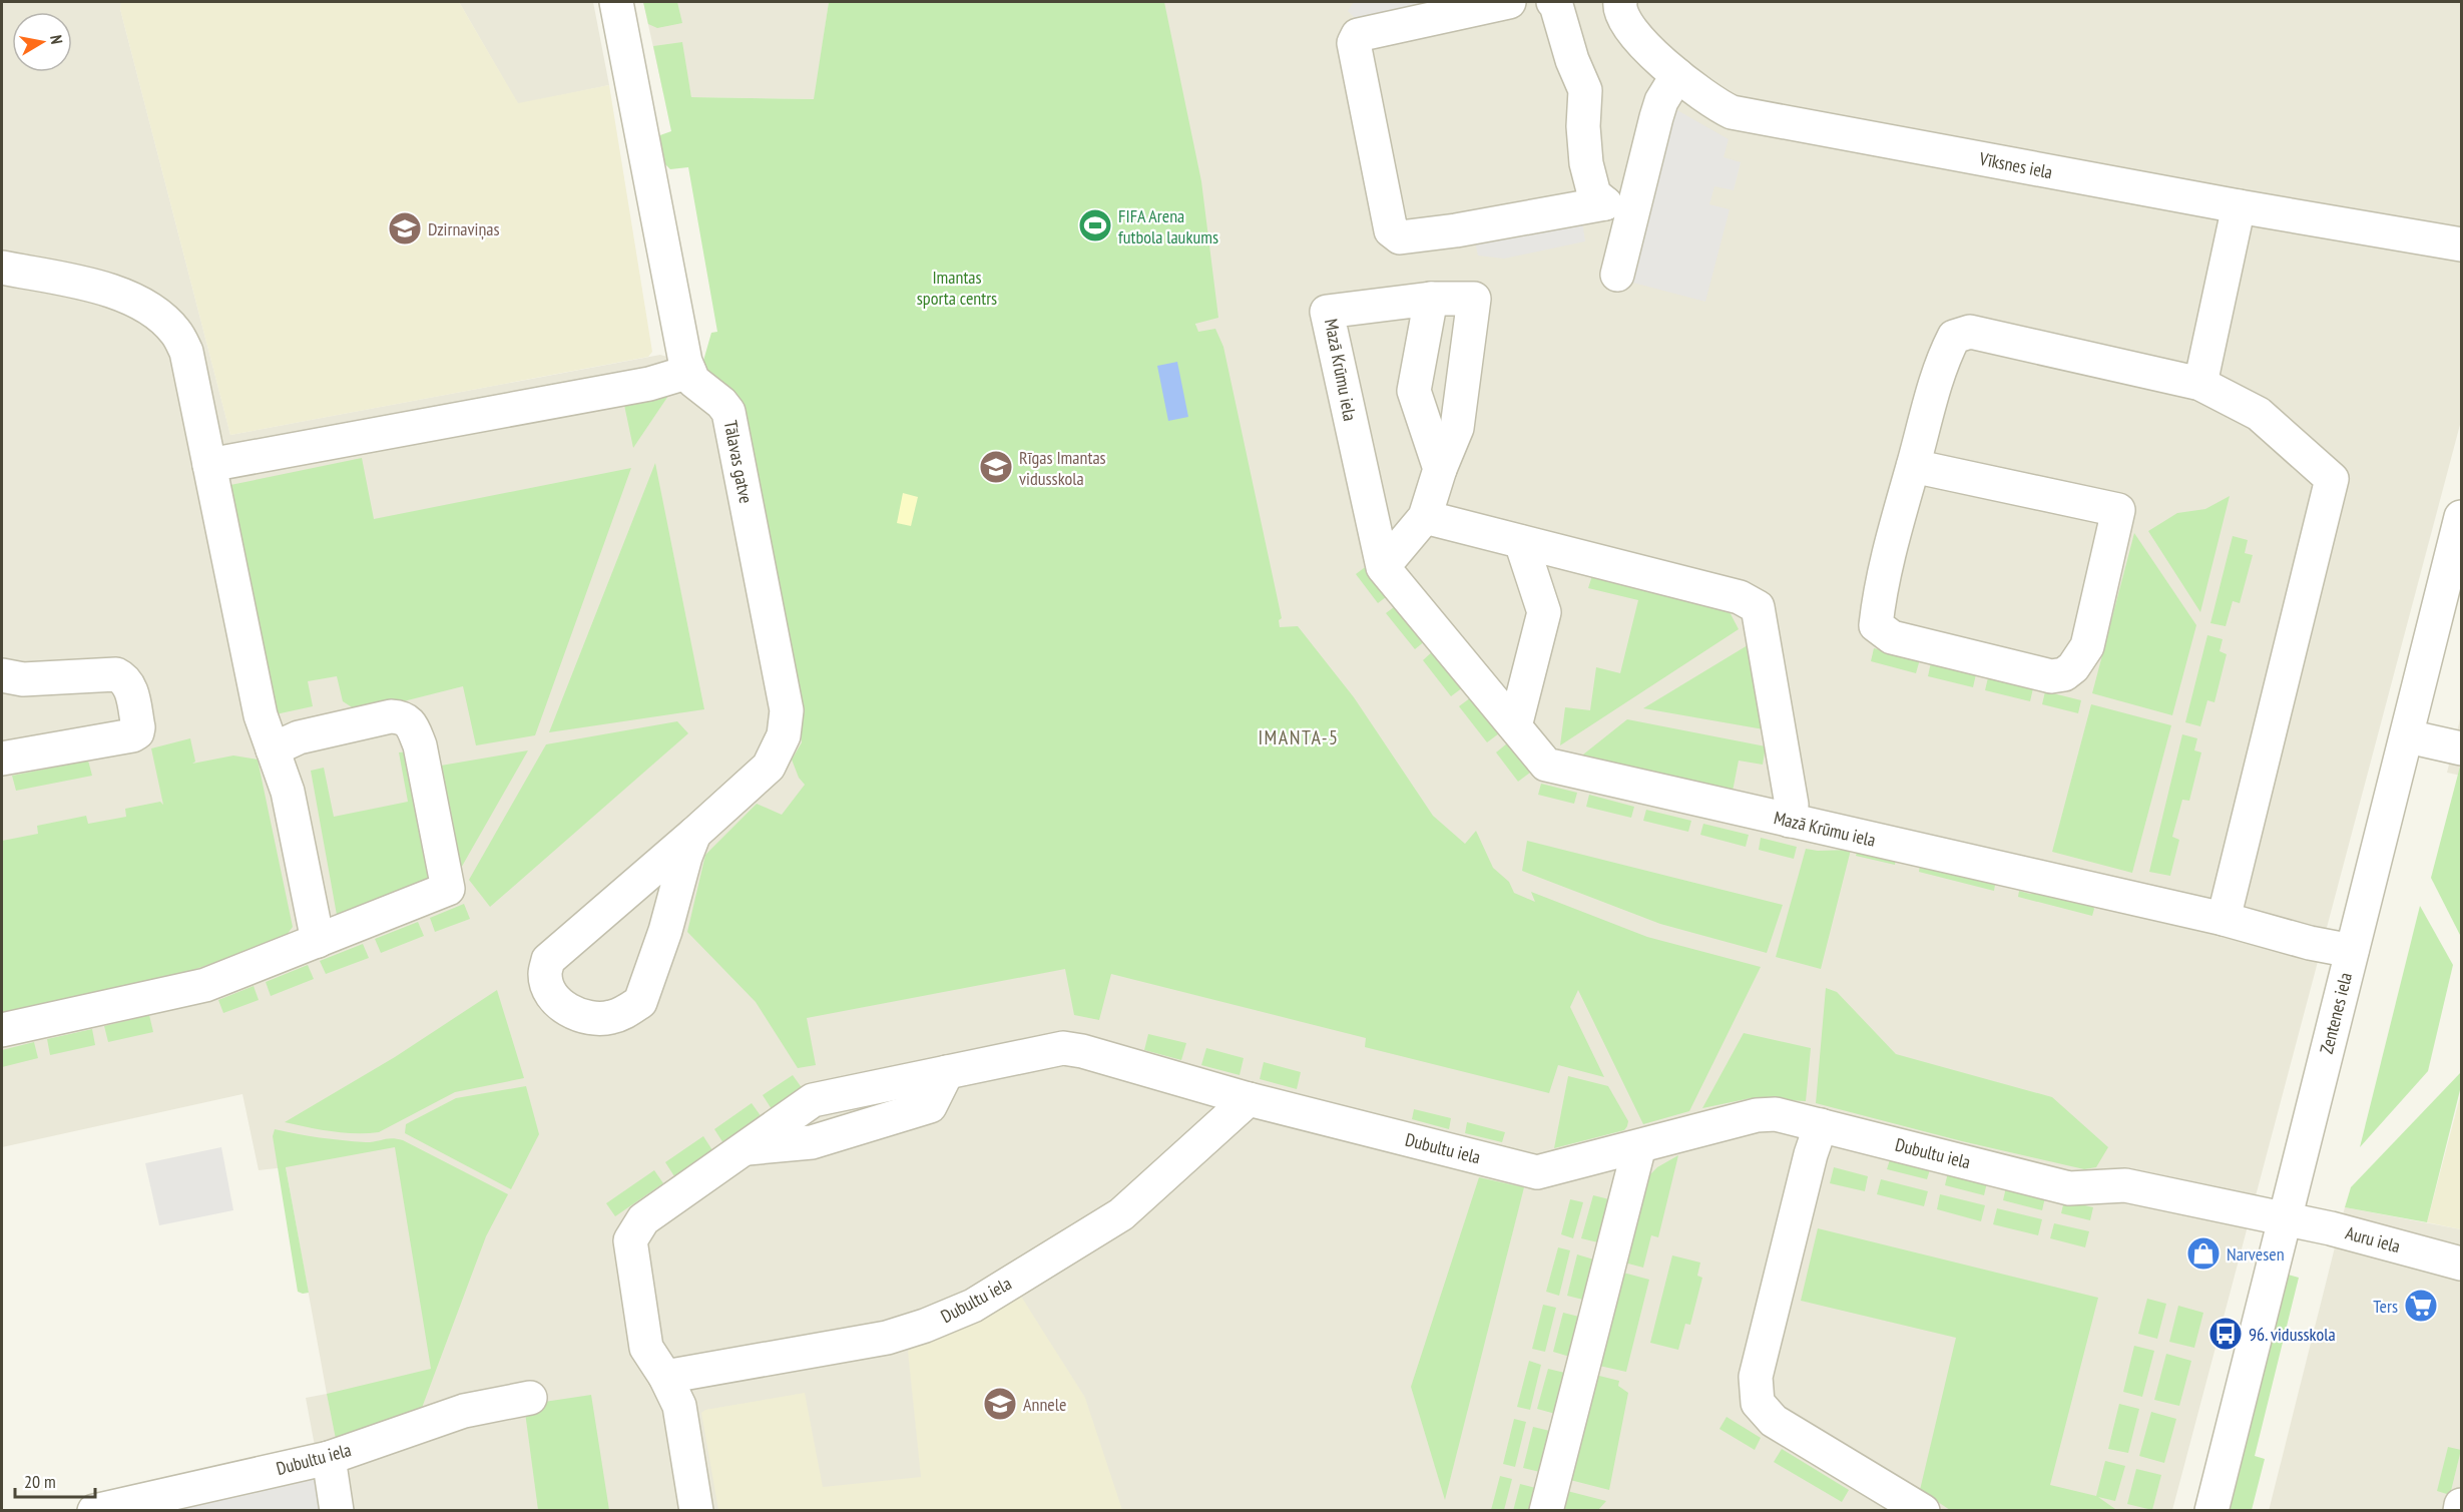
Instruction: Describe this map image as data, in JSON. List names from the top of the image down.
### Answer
{
  "streets": {
    "street": [
      "Vīksnes iela",
      "Mazā Krūmu iela",
      "Tālavas gatve",
      "Zentenes iela",
      "Dubultu iela",
      "Auru iela"
    ]
  },
  "crossings": [
    ["Mazā Krūmu iela", "Zentenes iela"],
    ["Zentenes iela", "Dubultu iela"],
    ["Zentenes iela", "Auru iela"],
    ["Dubultu iela", "Auru iela"]
  ],
  "districts": ["IMANTA-5"],
  "parks": ["Imantas sporta centrs"],
  "places": {
    "sports": ["FIFA Arena futbola laukums"],
    "school or university": ["Dzirnaviņas", "Rīgas Imantas vidusskola", "Annele"],
    "shop": ["Narvesen"],
    "supermarket": ["Ters"],
    "bus stop": ["96. vidusskola"]
  },
  "scale_bar": "20 m",
  "north": "right"
}
